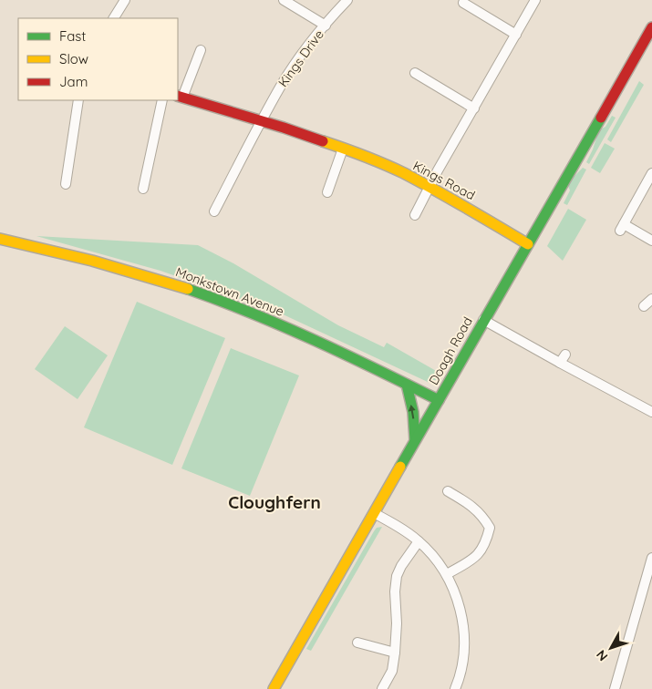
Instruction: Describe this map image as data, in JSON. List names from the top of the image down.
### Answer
{
  "streets": {
    "street": [
      "Kings Drive",
      "Kings Road",
      "Monkstown Avenue",
      "Doagh Road"
    ]
  },
  "crossings": [
    ["Kings Drive", "Kings Road"],
    ["Kings Road", "Doagh Road"],
    ["Monkstown Avenue", "Doagh Road"]
  ],
  "districts": ["Cloughfern"],
  "legend": ["Fast", "Slow", "Jam"],
  "north": "bottom left"
}
